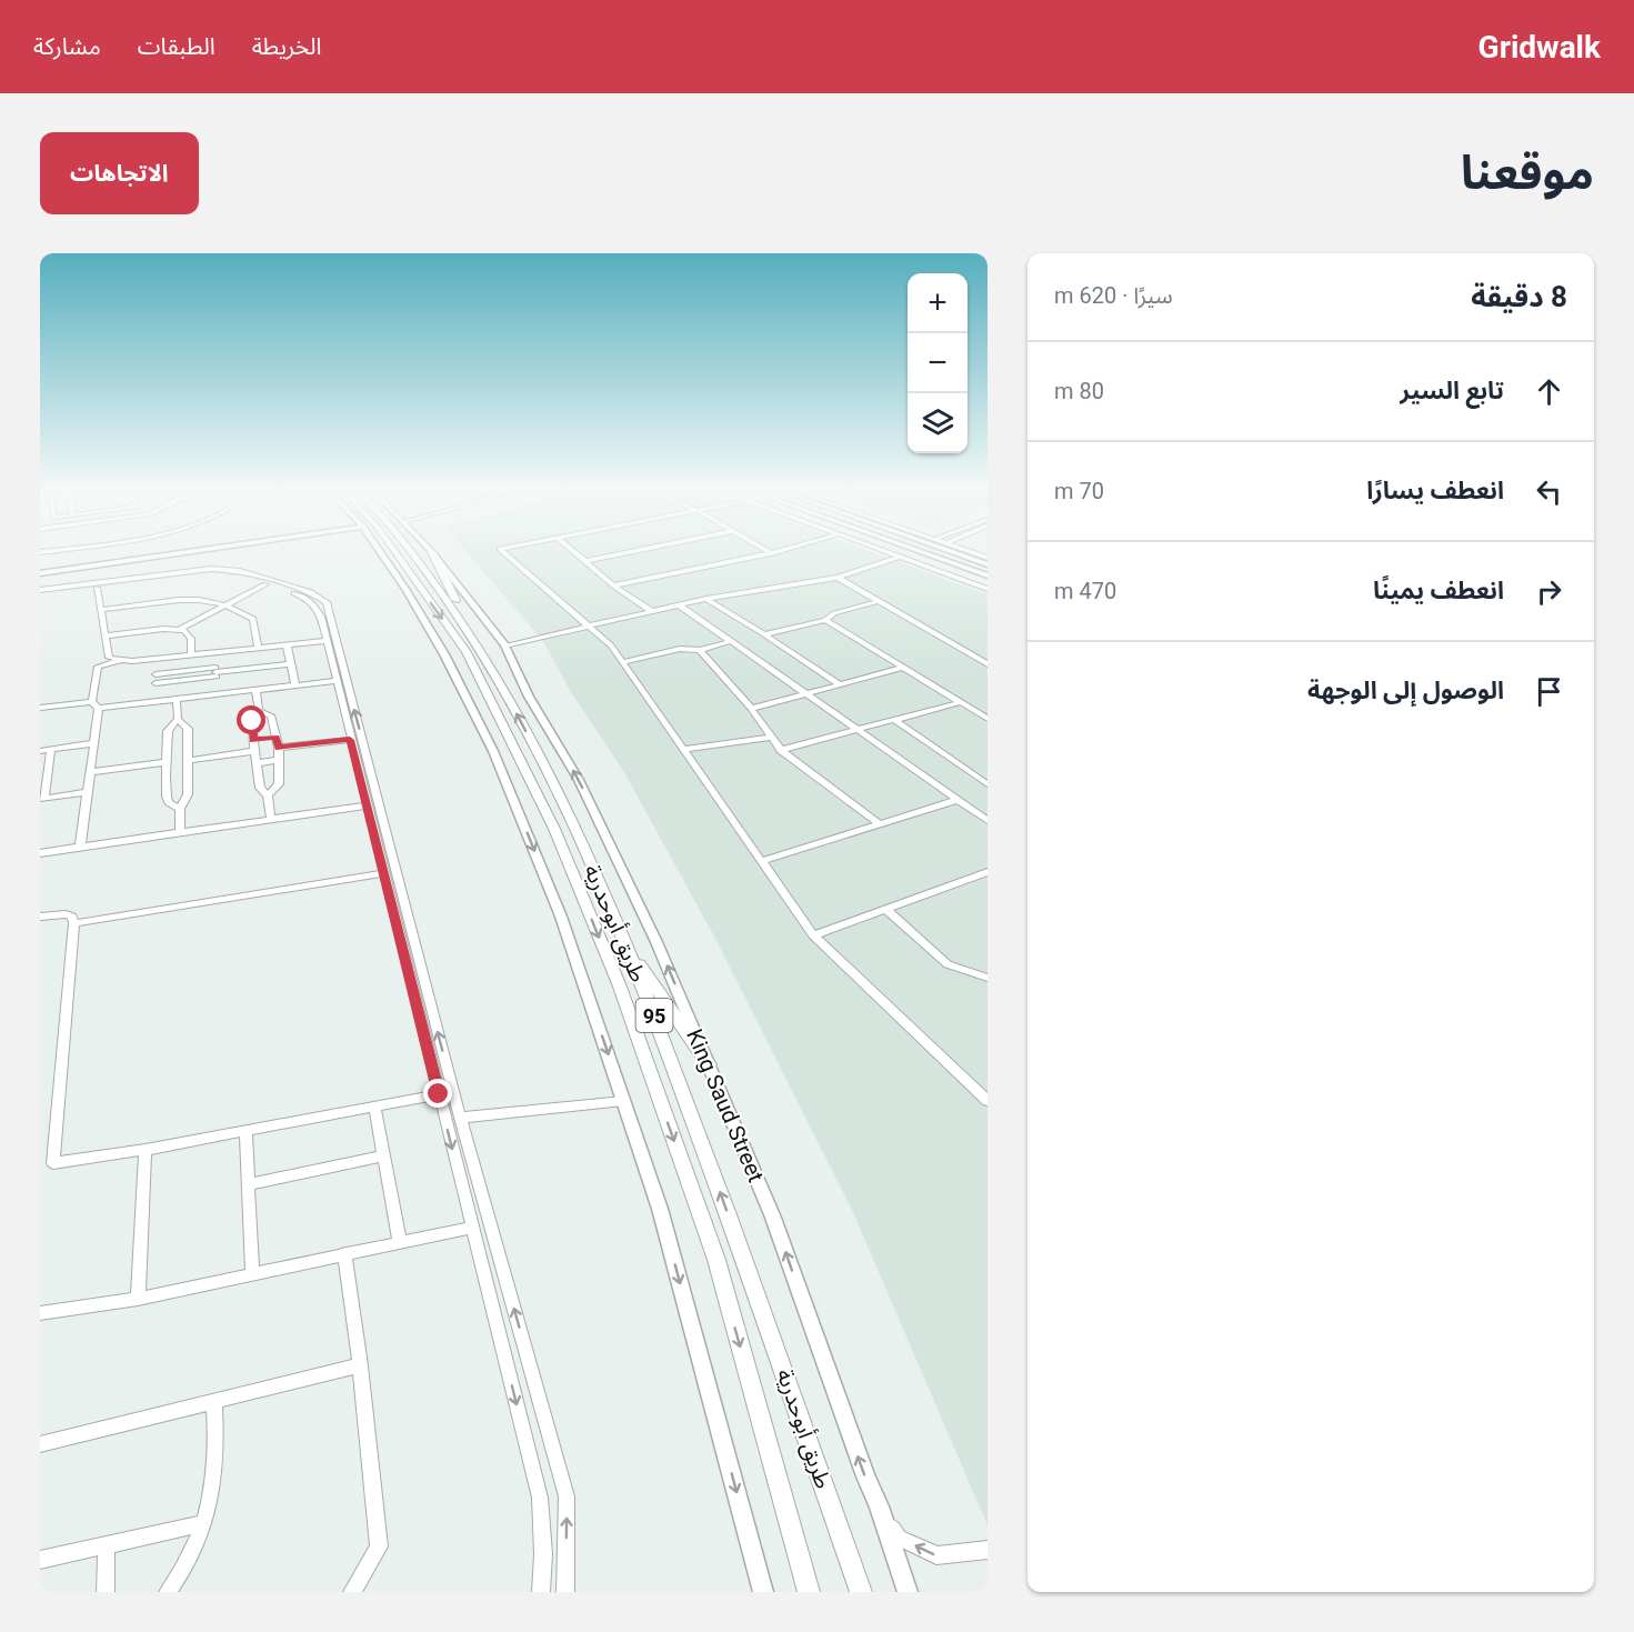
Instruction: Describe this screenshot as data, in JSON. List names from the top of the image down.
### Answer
{
  "streets": {
    "highway": ["طريق أبوحدرية", "95"],
    "main road": ["King Saud Street"]
  },
  "page": {
    "header": "Gridwalk",
    "nav": ["الخريطة", "الطبقات", "مشاركة"],
    "title": "موقعنا",
    "buttons": "الاتجاهات",
    "heading": ["8 دقيقة", "سيرًا · 620 m"],
    "map_buttons": ["+", "−"],
    "list": [
      ["تابع السير", "80 m"],
      ["انعطف يسارًا", "70 m"],
      ["انعطف يمينًا", "470 m"],
      "الوصول إلى الوجهة"
    ]
  }
}
